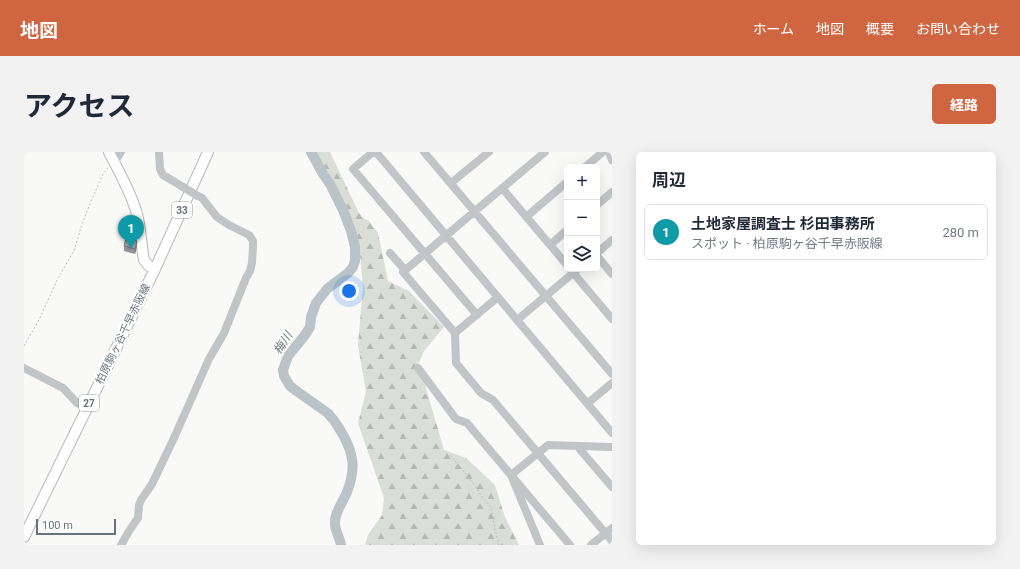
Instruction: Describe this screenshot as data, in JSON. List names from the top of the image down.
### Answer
{
  "streets": {
    "main road": ["33", "柏原駒ヶ谷千早赤阪線", "27"]
  },
  "crossings": [
    ["33", "柏原駒ヶ谷千早赤阪線"]
  ],
  "water": ["梅川"],
  "scale_bar": "100 m",
  "page": {
    "header": "地図",
    "nav": [
      "ホーム",
      "地図",
      "概要",
      "お問い合わせ"
    ],
    "title": "アクセス",
    "buttons": "経路",
    "heading": "周辺",
    "map_buttons": ["+", "−"],
    "list": [
      {
        "mark": "1",
        "name": "土地家屋調査士 杉田事務所",
        "note": "スポット · 柏原駒ヶ谷千早赤阪線",
        "value": "280 m"
      }
    ],
    "pins": "1",
    "scale": "100 m"
  }
}
